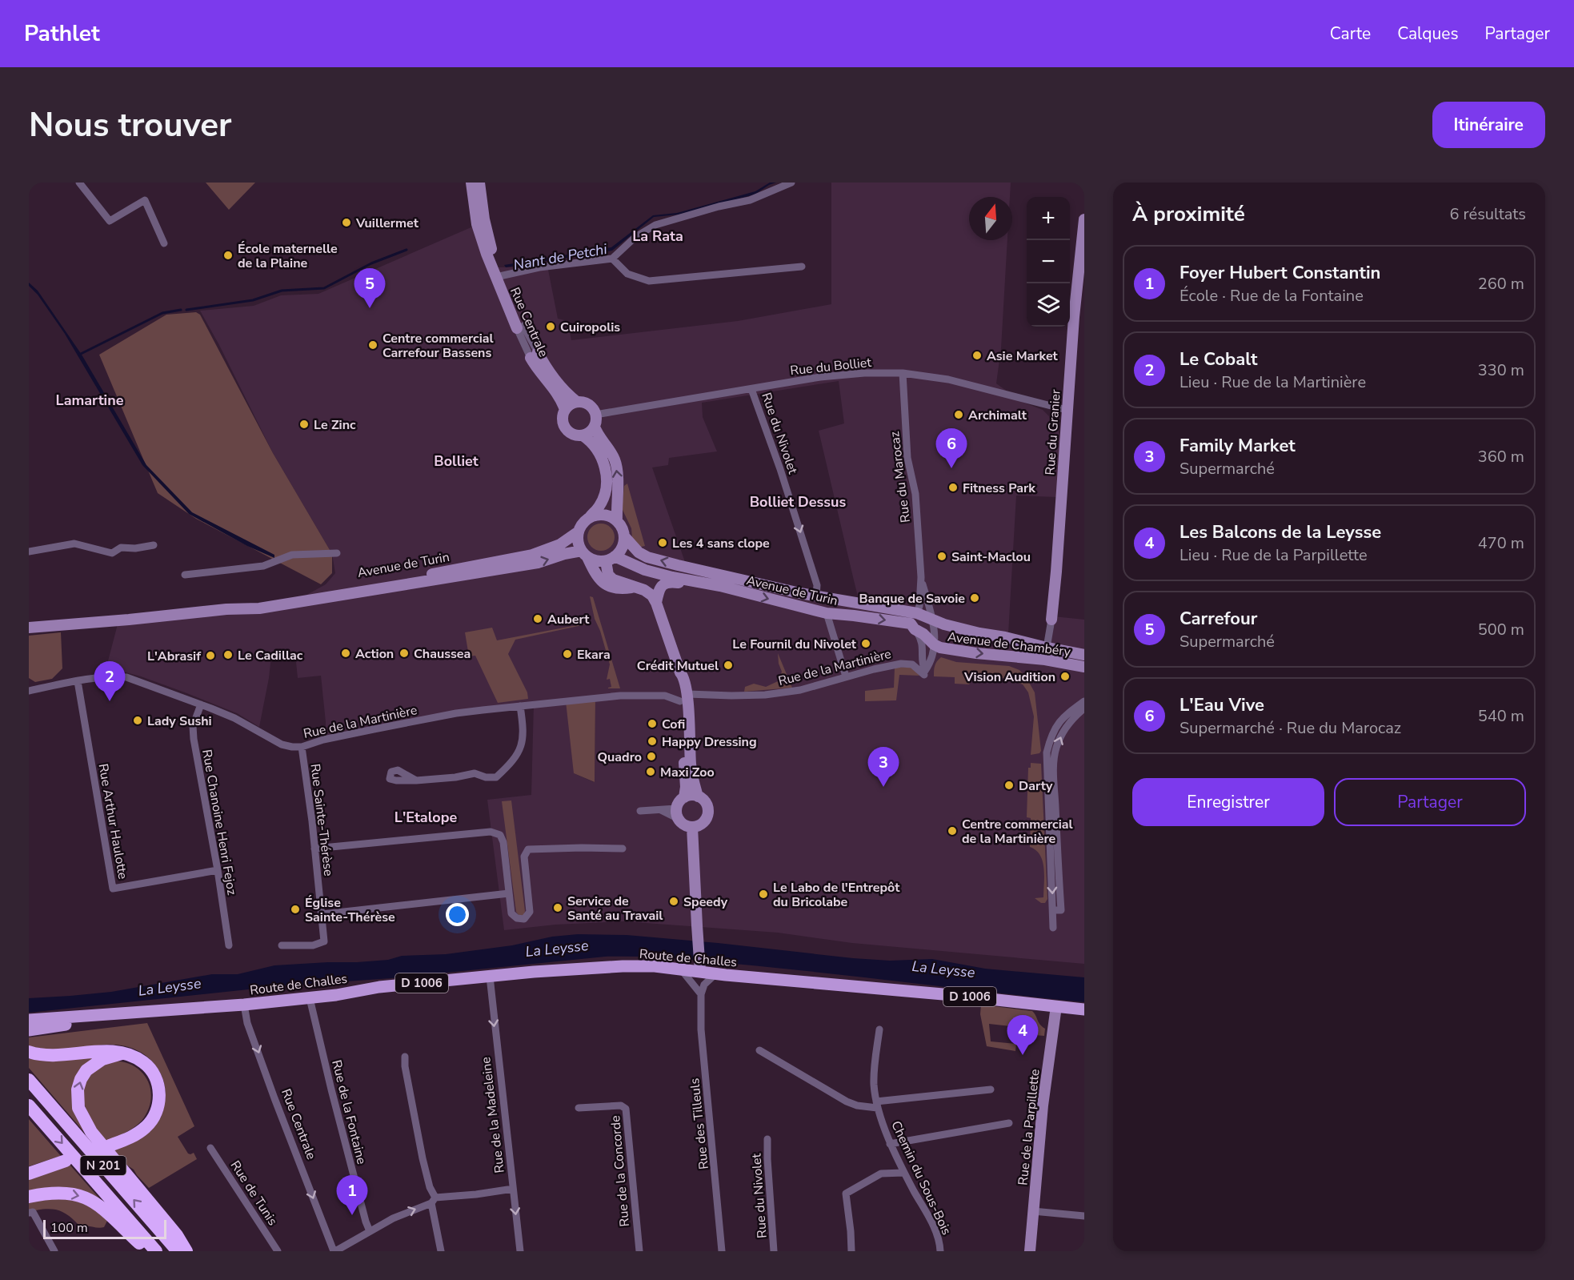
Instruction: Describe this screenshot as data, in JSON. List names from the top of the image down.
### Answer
{
  "streets": {
    "highway": ["N 201"],
    "main road": [
      "Rue Centrale",
      "Rue du Granier",
      "Avenue de Turin",
      "Avenue de Chambéry",
      "Route de Challes",
      "D 1006",
      "Rue de la Parpillette"
    ],
    "street": [
      "Rue du Bolliet",
      "Rue du Nivolet",
      "Rue du Marocaz",
      "Rue de la Martinière",
      "Rue Sainte-Thérèse",
      "Rue Arthur Haulotte",
      "Rue Chanoine Henri Fejoz",
      "Rue de la Fontaine",
      "Rue de la Madeleine",
      "Rue des Tilleuls",
      "Rue de la Concorde",
      "Chemin du Sous-Bois",
      "Rue de Tunis"
    ]
  },
  "crossings": [
    ["Rue Centrale", "Rue du Bolliet"],
    ["Rue Centrale", "Route de Challes"],
    ["Rue du Bolliet", "Rue du Granier"],
    ["Rue du Bolliet", "Rue du Nivolet"],
    ["Rue du Bolliet", "Rue du Marocaz"],
    ["Rue du Granier", "Avenue de Chambéry"],
    ["Rue du Nivolet", "Avenue de Turin"],
    ["Rue du Marocaz", "Avenue de Turin"],
    ["Rue du Marocaz", "Avenue de Chambéry"],
    ["Avenue de Turin", "Avenue de Chambéry"],
    ["Rue de la Martinière", "Rue Sainte-Thérèse"],
    ["Rue de la Martinière", "Rue Arthur Haulotte"],
    ["Rue de la Martinière", "Rue Chanoine Henri Fejoz"],
    ["Rue Arthur Haulotte", "Rue Chanoine Henri Fejoz"],
    ["Route de Challes", "Rue de la Fontaine"],
    ["Route de Challes", "Rue de la Madeleine"],
    ["Route de Challes", "Rue de la Parpillette"]
  ],
  "one_way": ["Rue Centrale", "Rue du Nivolet", "Rue de la Madeleine"],
  "districts": [
    "La Rata",
    "Lamartine",
    "Bolliet",
    "Bolliet Dessus",
    "L'Etalope"
  ],
  "water": ["Nant de Petchi", "La Leysse"],
  "places": [
    "Vuillermet",
    "École maternelle de la Plaine",
    "Cuiropolis",
    "Centre commercial Carrefour Bassens",
    "Asie Market",
    "Archimalt",
    "Le Zinc",
    "Fitness Park",
    "Les 4 sans clope",
    "Saint-Maclou",
    "Banque de Savoie",
    "Aubert",
    "Le Fournil du Nivolet",
    "Action",
    "Chaussea",
    "Ekara",
    "Le Cadillac",
    "L'Abrasif",
    "Crédit Mutuel",
    "Vision Audition",
    "Lady Sushi",
    "Cofi",
    "Happy Dressing",
    "Quadro",
    "Maxi Zoo",
    "Darty",
    "Centre commercial de la Martinière",
    "Le Labo de l'Entrepôt du Bricolabe",
    "Speedy",
    "Service de Santé au Travail",
    "Église Sainte-Thérèse"
  ],
  "scale_bar": "100 m",
  "north": "top",
  "page": {
    "header": "Pathlet",
    "nav": ["Carte", "Calques", "Partager"],
    "buttons": [
      "Itinéraire",
      ["Enregistrer", "Partager"]
    ],
    "title": "Nous trouver",
    "heading": ["À proximité", "6 résultats"],
    "map_buttons": ["+", "−"],
    "list": [
      {
        "mark": "1",
        "name": "Foyer Hubert Constantin",
        "note": "École · Rue de la Fontaine",
        "value": "260 m"
      },
      {
        "mark": "2",
        "name": "Le Cobalt",
        "note": "Lieu · Rue de la Martinière",
        "value": "330 m"
      },
      {
        "mark": "3",
        "name": "Family Market",
        "note": "Supermarché",
        "value": "360 m"
      },
      {
        "mark": "4",
        "name": "Les Balcons de la Leysse",
        "note": "Lieu · Rue de la Parpillette",
        "value": "470 m"
      },
      {
        "mark": "5",
        "name": "Carrefour",
        "note": "Supermarché",
        "value": "500 m"
      },
      {
        "mark": "6",
        "name": "L'Eau Vive",
        "note": "Supermarché · Rue du Marocaz",
        "value": "540 m"
      }
    ],
    "pins": [
      "5",
      "6",
      "2",
      "3",
      "4",
      "1"
    ],
    "scale": "100 m"
  }
}
